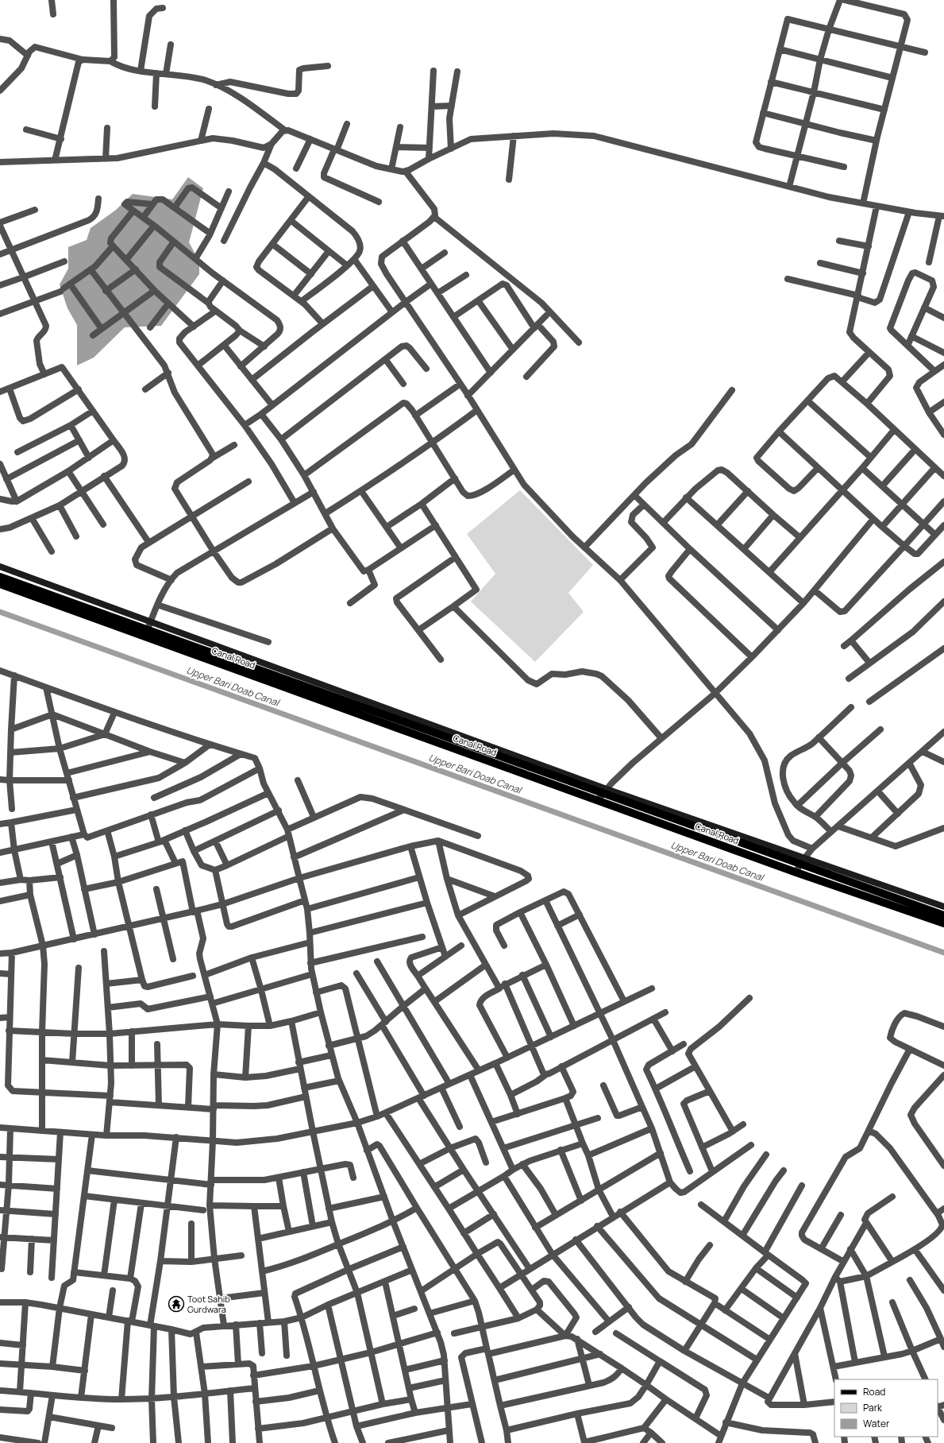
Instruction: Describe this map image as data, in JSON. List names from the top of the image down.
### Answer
{
  "streets": {
    "main road": ["Canal Road"]
  },
  "water": ["Upper Bari Doab Canal"],
  "places": {
    "temple": ["Toot Sahib Gurdwara"]
  },
  "legend": ["Road", "Park", "Water"]
}
